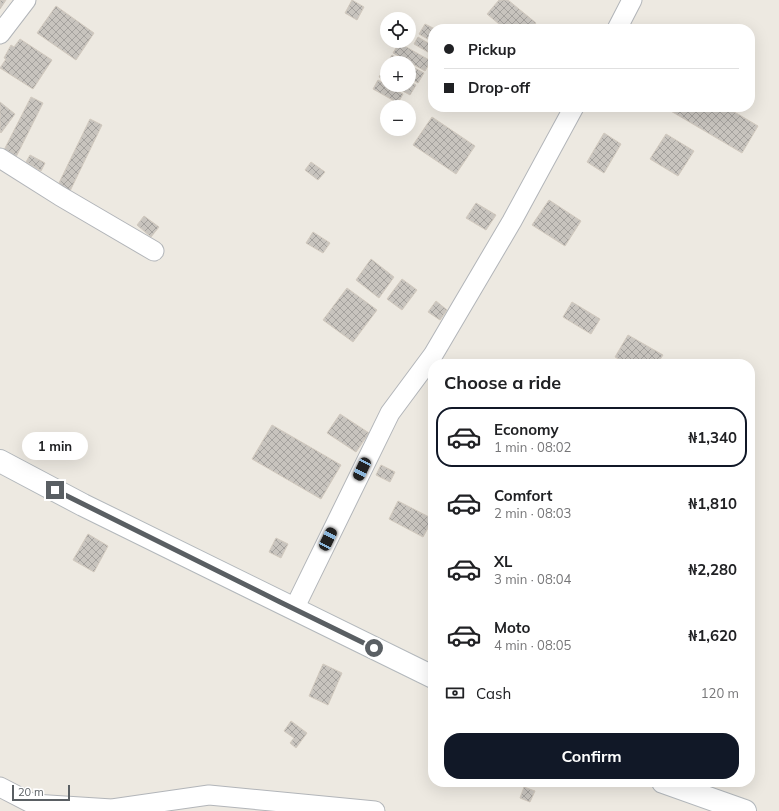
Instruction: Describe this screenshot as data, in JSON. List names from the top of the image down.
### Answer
{
  "scale_bar": "20 m",
  "page": {
    "map_buttons": ["+", "−"],
    "banner": ["Pickup", "Drop-off"],
    "heading": "Choose a ride",
    "list": [
      {
        "name": "Economy",
        "note": "1 min · 08:02",
        "value": "₦1,340"
      },
      {
        "name": "Comfort",
        "note": "2 min · 08:03",
        "value": "₦1,810"
      },
      {
        "name": "XL",
        "note": "3 min · 08:04",
        "value": "₦2,280"
      },
      {
        "name": "Moto",
        "note": "4 min · 08:05",
        "value": "₦1,620"
      }
    ],
    "bubble": "1 min",
    "pay": ["Cash", "120 m"],
    "buttons": "Confirm",
    "scale": "20 m"
  }
}
